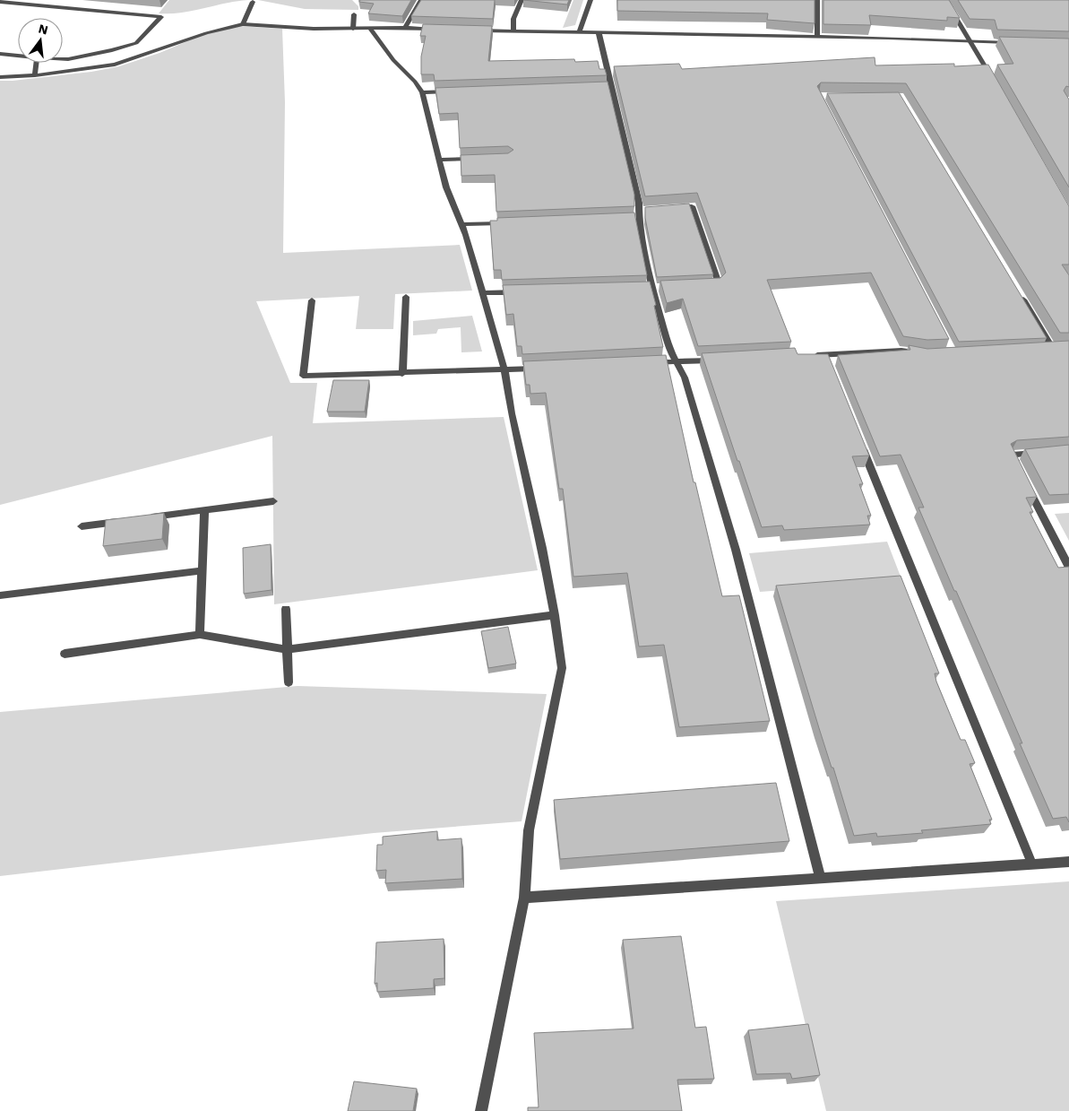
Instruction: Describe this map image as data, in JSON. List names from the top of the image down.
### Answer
{
  "north": "top"
}
